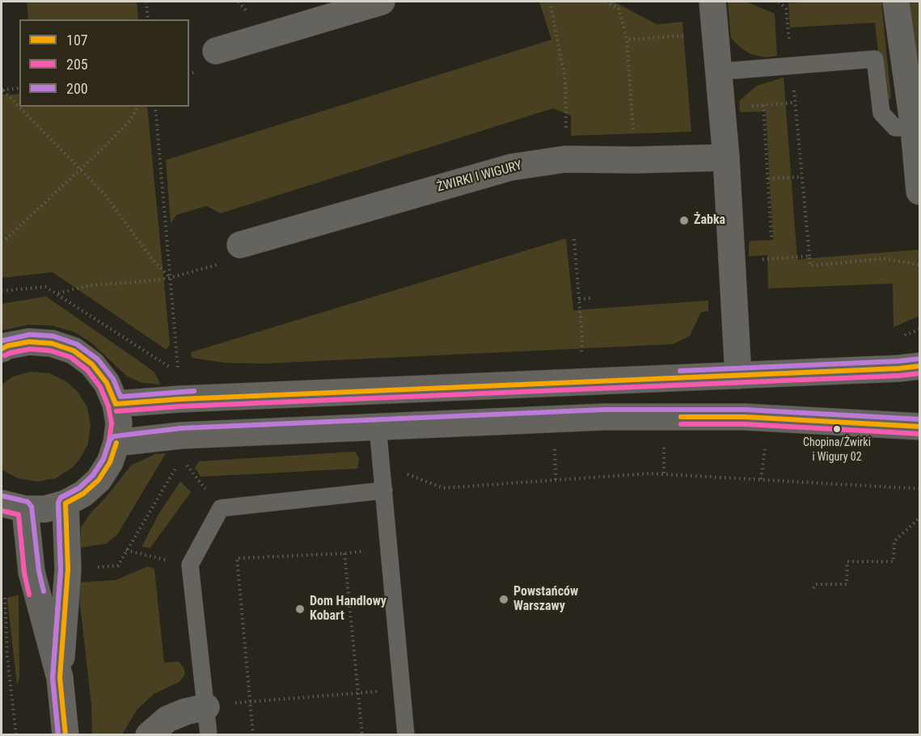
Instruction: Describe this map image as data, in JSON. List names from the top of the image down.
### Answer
{
  "streets": {
    "main road": ["ŻWIRKI I WIGURY"]
  },
  "places": [
    "Żabka",
    "Chopina/Żwirki i Wigury 02",
    "Powstańców Warszawy",
    "Dom Handlowy Kobart"
  ],
  "lines": ["transit line 200", "transit line 107", "transit line 205"],
  "legend": ["107", "205", "200"]
}
